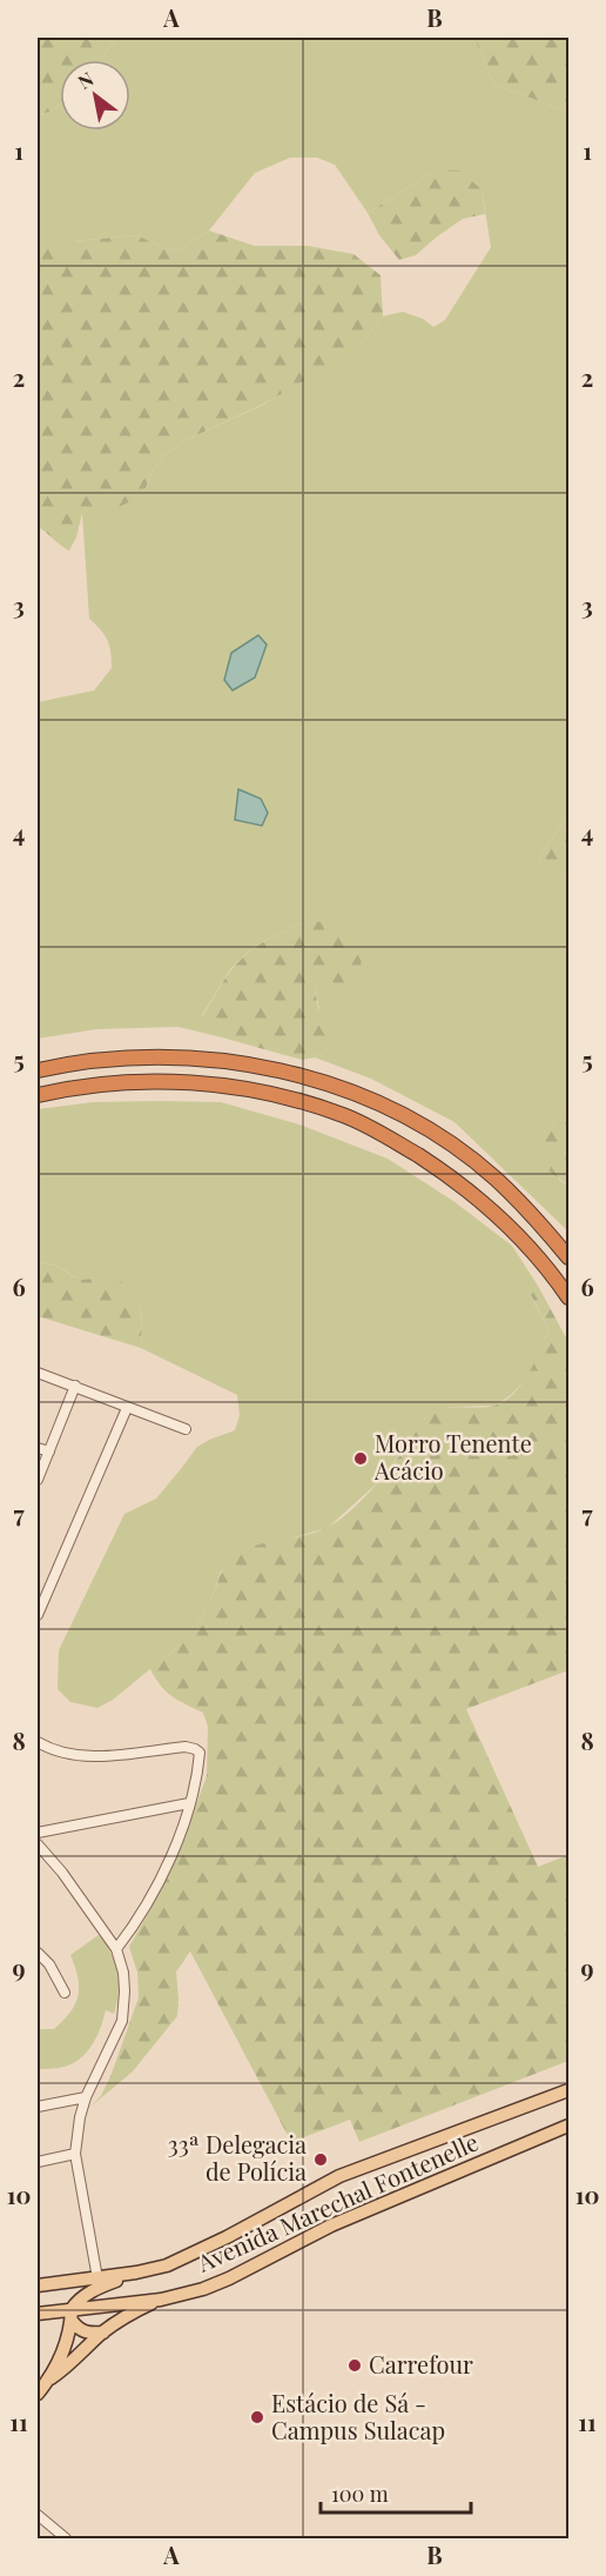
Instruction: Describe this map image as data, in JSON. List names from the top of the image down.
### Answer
{
  "streets": {
    "main road": ["Avenida Marechal Fontenelle"]
  },
  "places": [
    "Morro Tenente Acácio",
    "33ª Delegacia de Polícia",
    "Carrefour",
    "Estácio de Sá - Campus Sulacap"
  ],
  "scale_bar": "100 m",
  "north": "top left",
  "grid": {
    "columns": ["A", "B"],
    "rows": [
      "1",
      "2",
      "3",
      "4",
      "5",
      "6",
      "7",
      "8",
      "9",
      "10",
      "11"
    ]
  }
}
